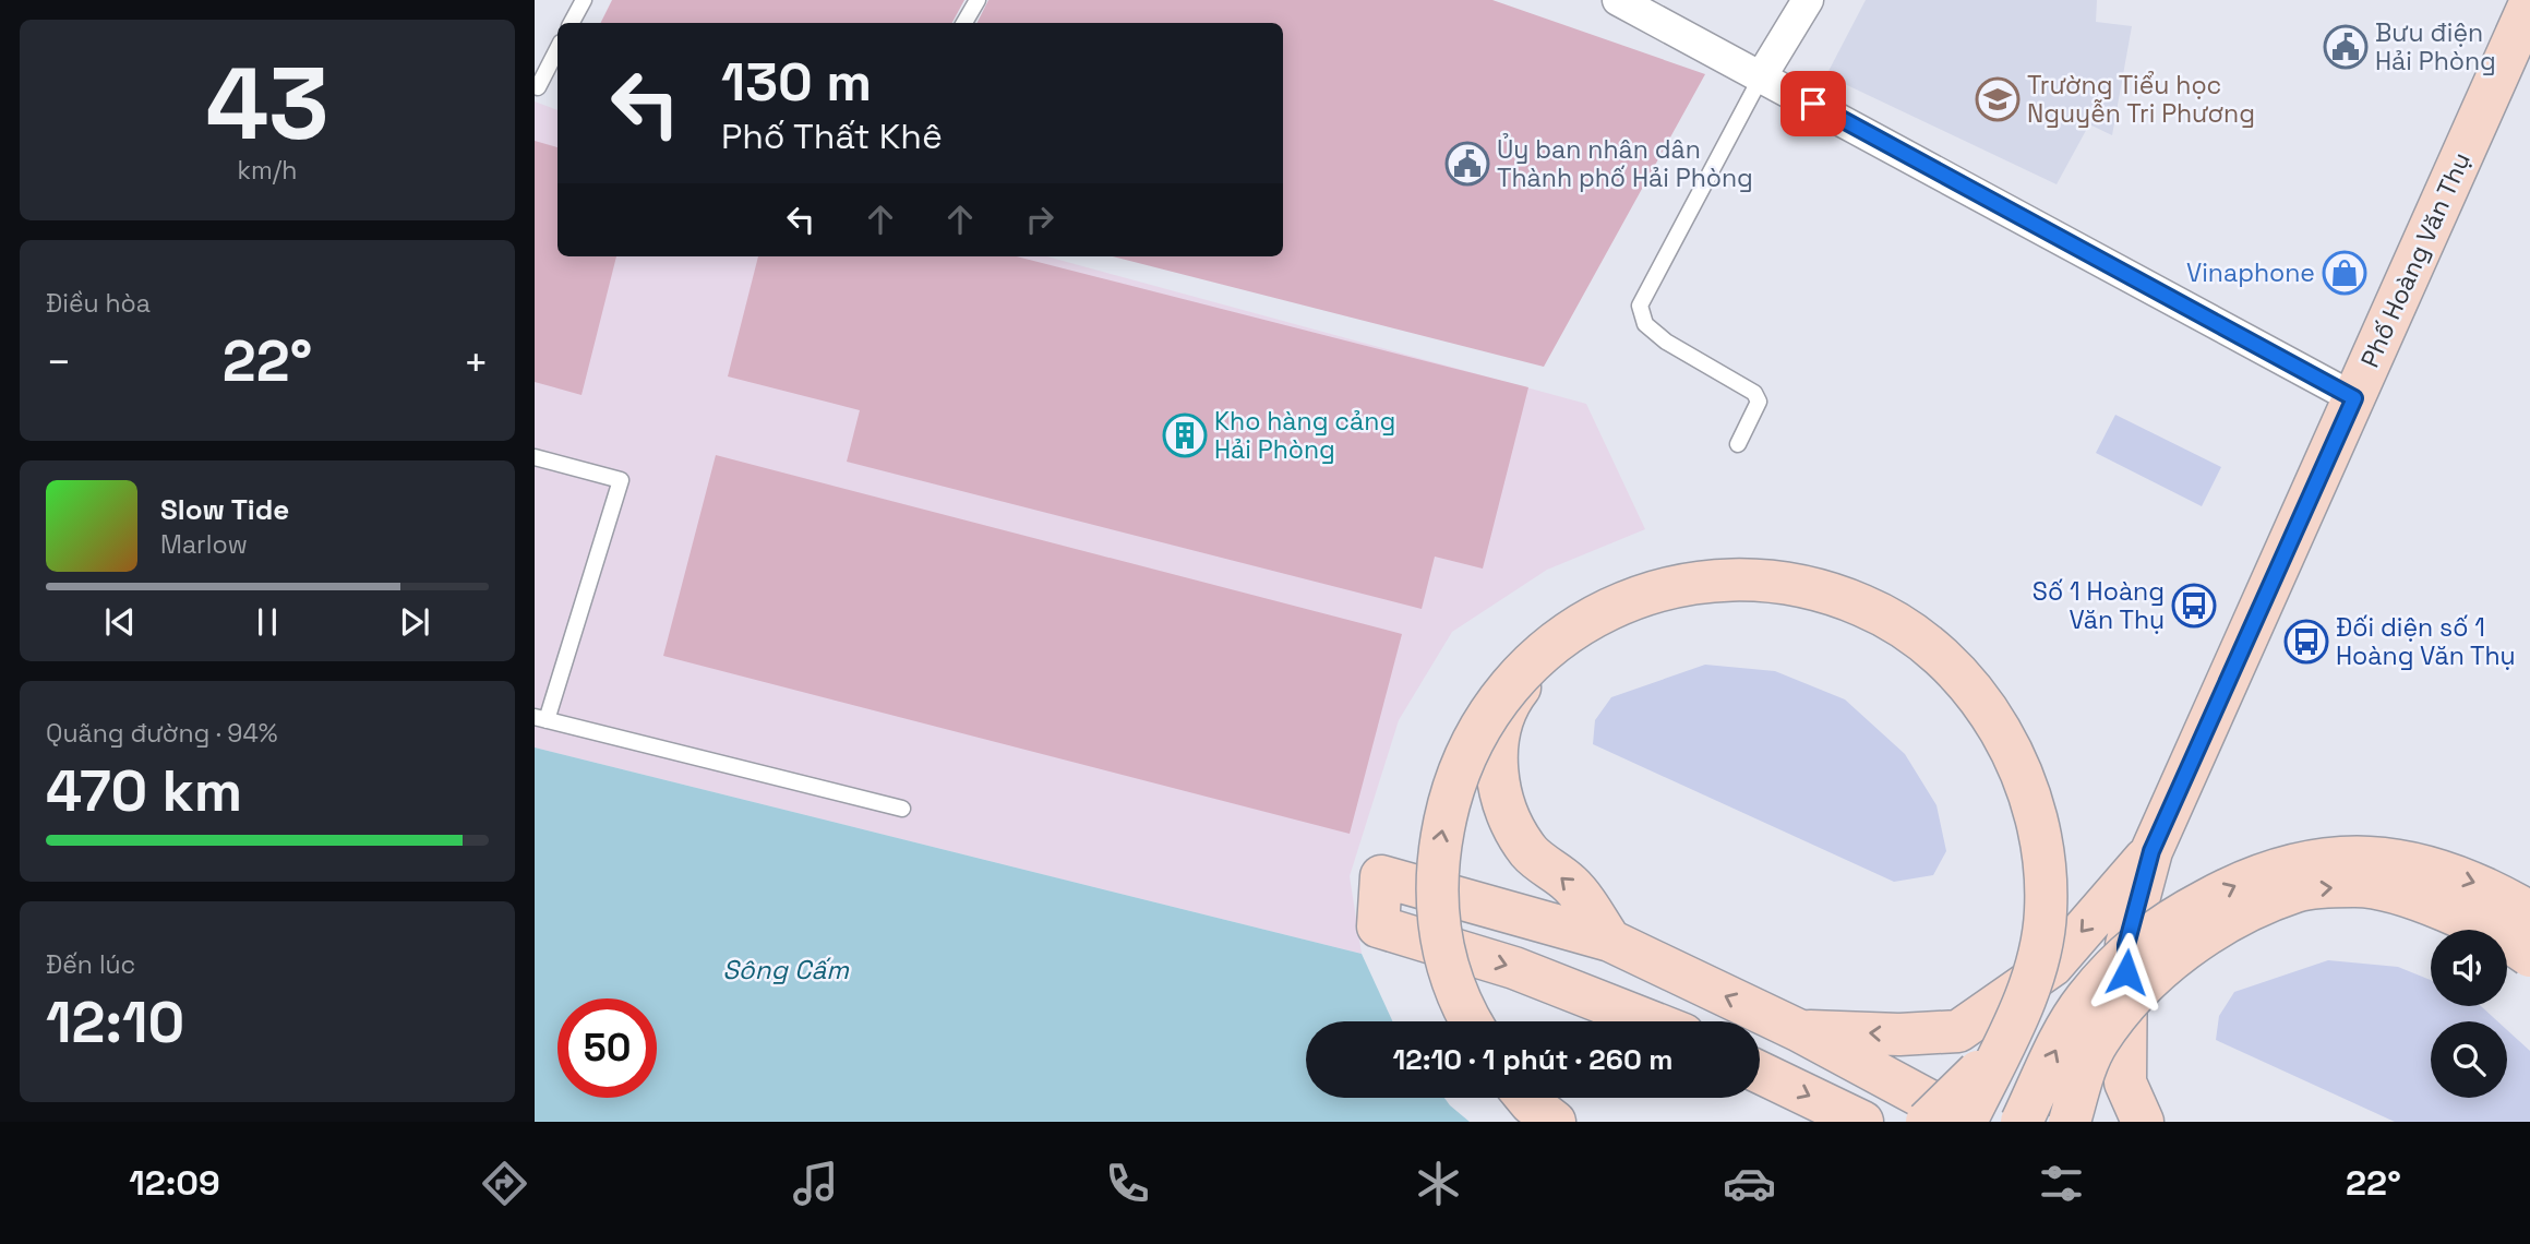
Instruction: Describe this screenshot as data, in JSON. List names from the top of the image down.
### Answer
{
  "streets": {
    "main road": ["Phố Hoàng Văn Thụ"]
  },
  "water": ["Sông Cấm"],
  "places": {
    "public building": ["Bưu điện Hải Phòng", "Ủy ban nhân dân Thành phố Hải Phòng"],
    "school or university": ["Trường Tiểu học Nguyễn Tri Phương"],
    "shop": ["Vinaphone"],
    "building": ["Kho hàng cảng Hải Phòng"],
    "bus stop": ["Số 1 Hoàng Văn Thụ", "Đối diện số 1 Hoàng Văn Thụ"]
  },
  "page": {
    "tile": [
      ["43", "km/h"],
      "Điều hòa",
      ["Quãng đường · 94%", "470 km"],
      ["Đến lúc", "12:10"]
    ],
    "turn": ["130 m", "Phố Thất Khê"],
    "heat": ["−", "22°", "+"],
    "song": ["Slow Tide", "Marlow"],
    "limit": "50",
    "trip": "12:10 · 1 phút · 260 m",
    "tabs": ["12:09", "22°"]
  }
}
